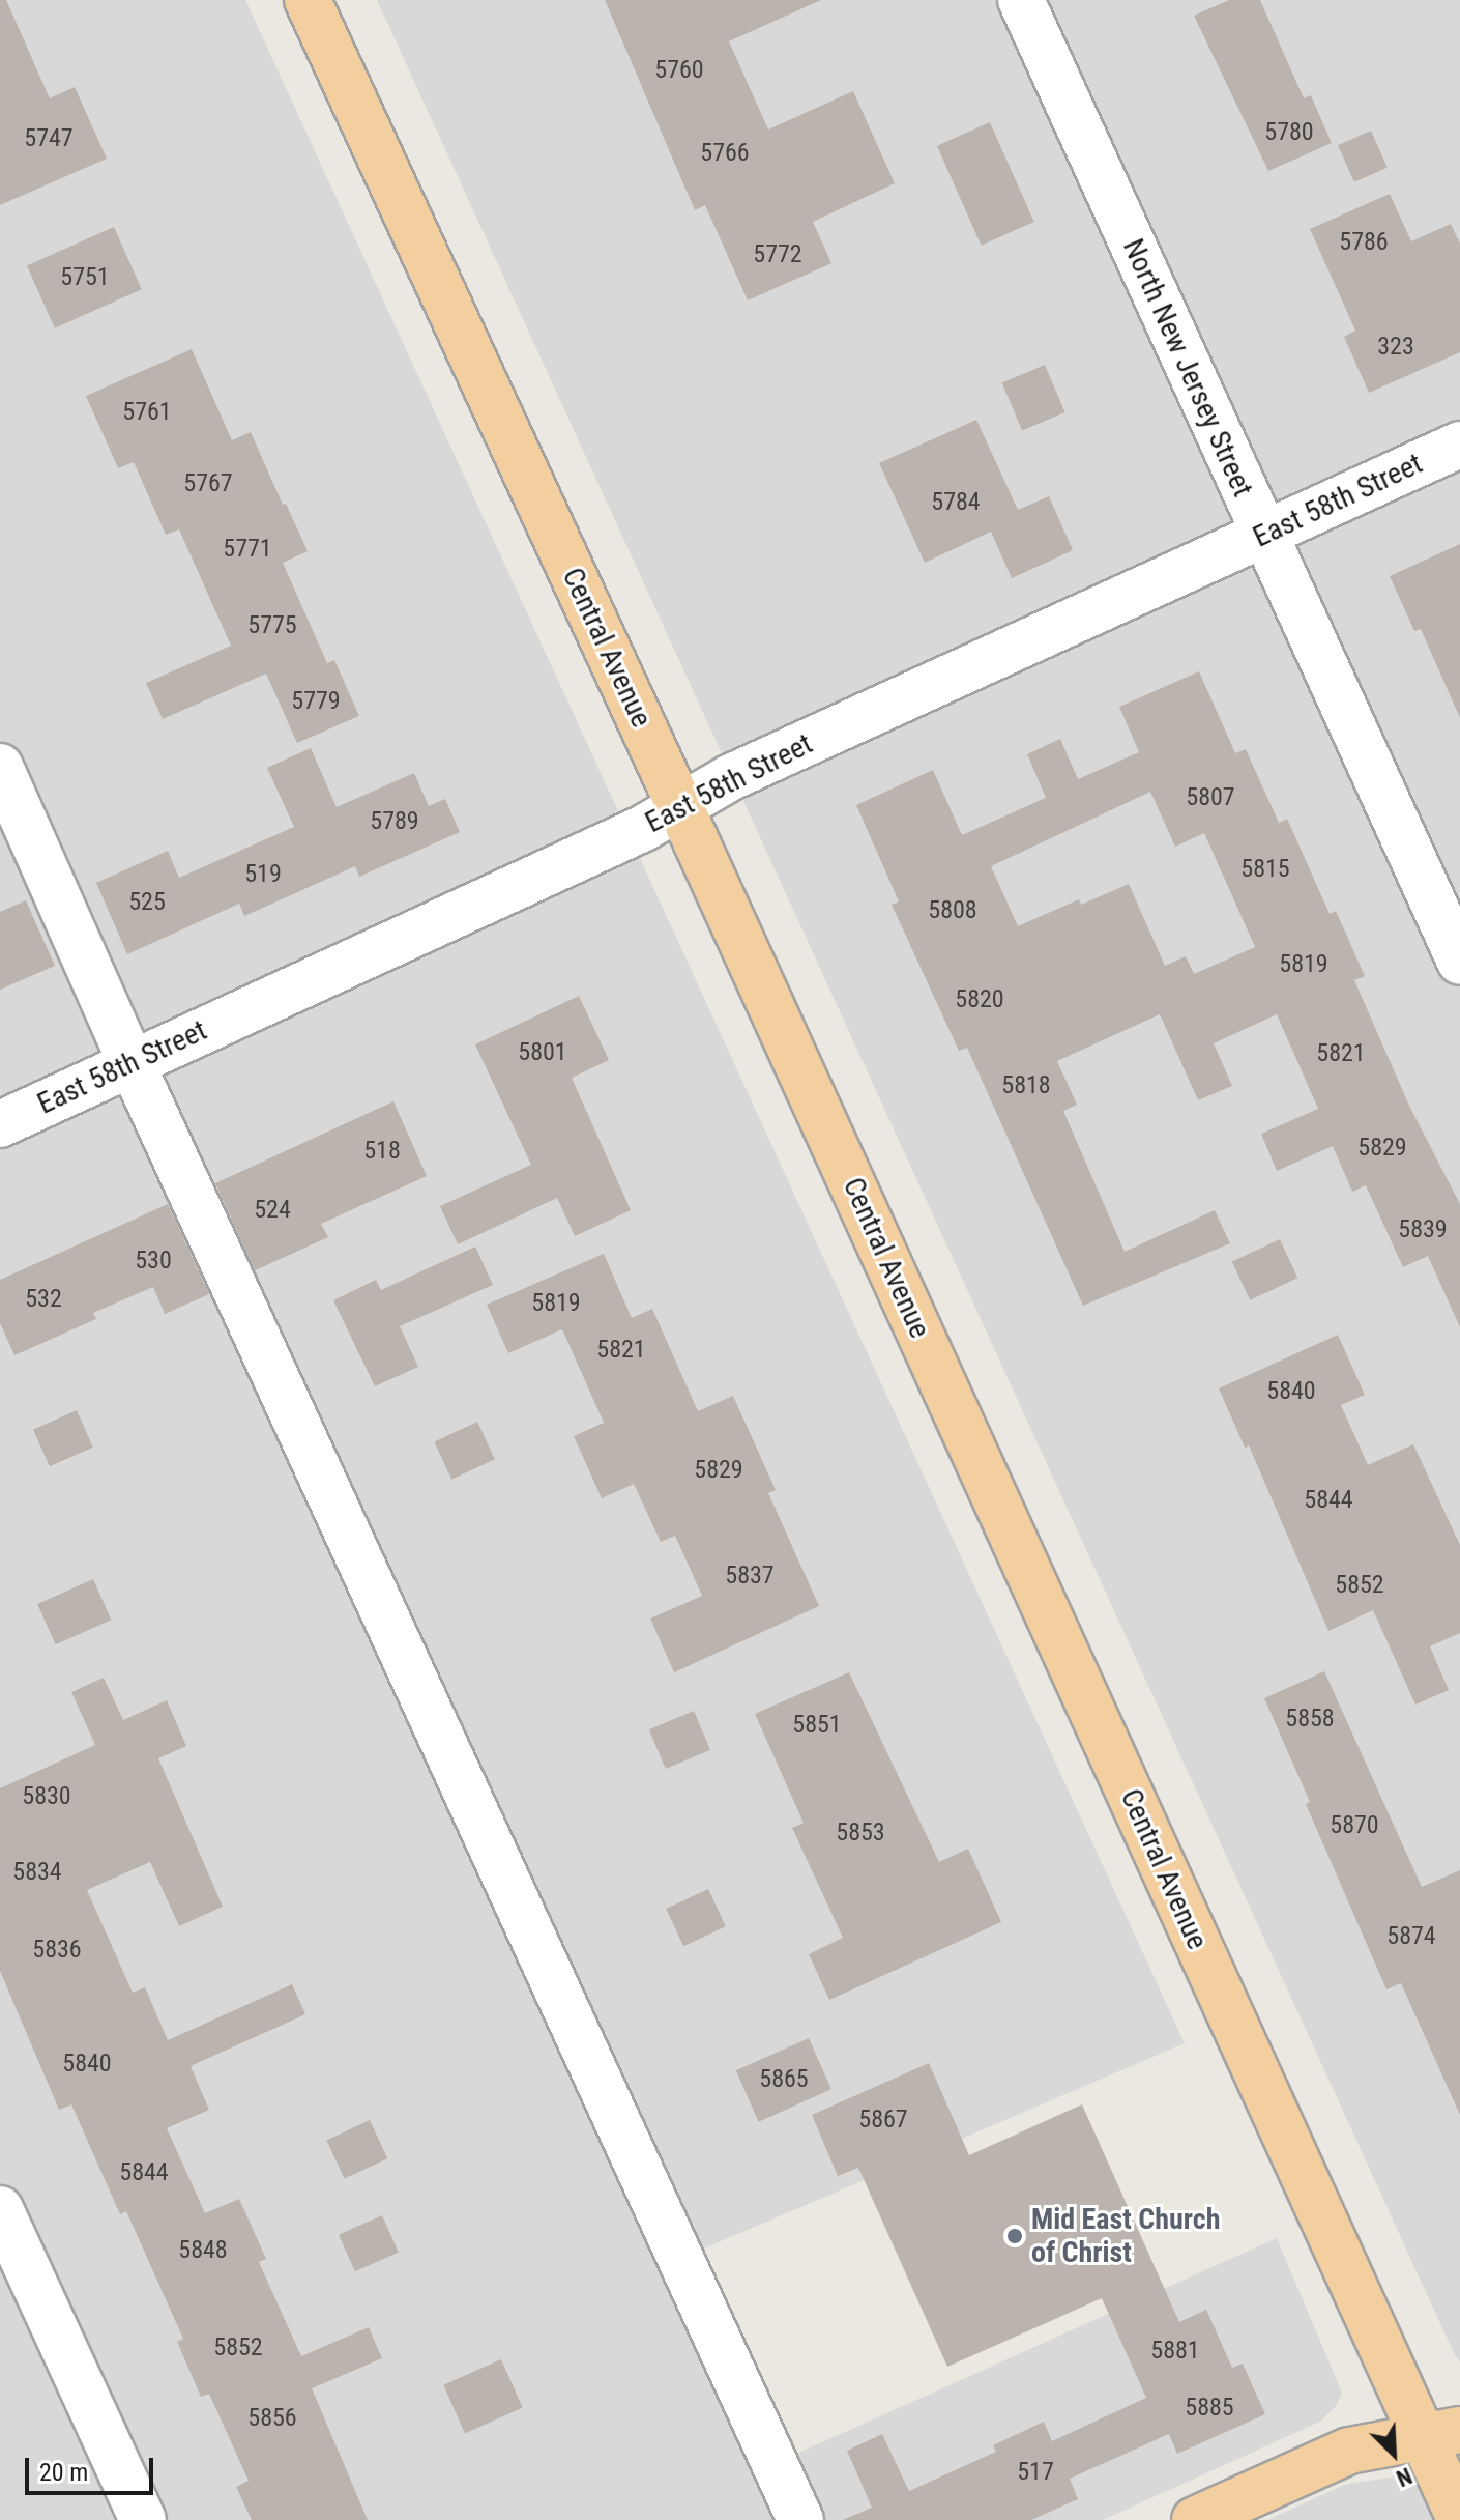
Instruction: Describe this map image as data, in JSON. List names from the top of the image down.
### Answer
{
  "streets": {
    "main road": ["Central Avenue"],
    "street": ["North New Jersey Street", "East 58th Street"]
  },
  "crossings": [
    ["North New Jersey Street", "East 58th Street"],
    ["East 58th Street", "Central Avenue"]
  ],
  "places": ["Mid East Church of Christ"],
  "house_numbers": [
    "5760",
    "5780",
    "5747",
    "5766",
    "5786",
    "5772",
    "5751",
    "323",
    "5761",
    "5767",
    "5784",
    "5771",
    "5775",
    "5779",
    "5807",
    "5789",
    "5815",
    "519",
    "525",
    "5808",
    "5819",
    "5820",
    "5801",
    "5821",
    "5818",
    "5829",
    "518",
    "524",
    "5839",
    "530",
    "532",
    "5819",
    "5821",
    "5840",
    "5829",
    "5844",
    "5837",
    "5852",
    "5858",
    "5851",
    "5830",
    "5870",
    "5853",
    "5834",
    "5874",
    "5836",
    "5840",
    "5865",
    "5867",
    "5844",
    "5848",
    "5852",
    "5881",
    "5885",
    "5856",
    "517"
  ],
  "scale_bar": "20 m",
  "north": "bottom right"
}
